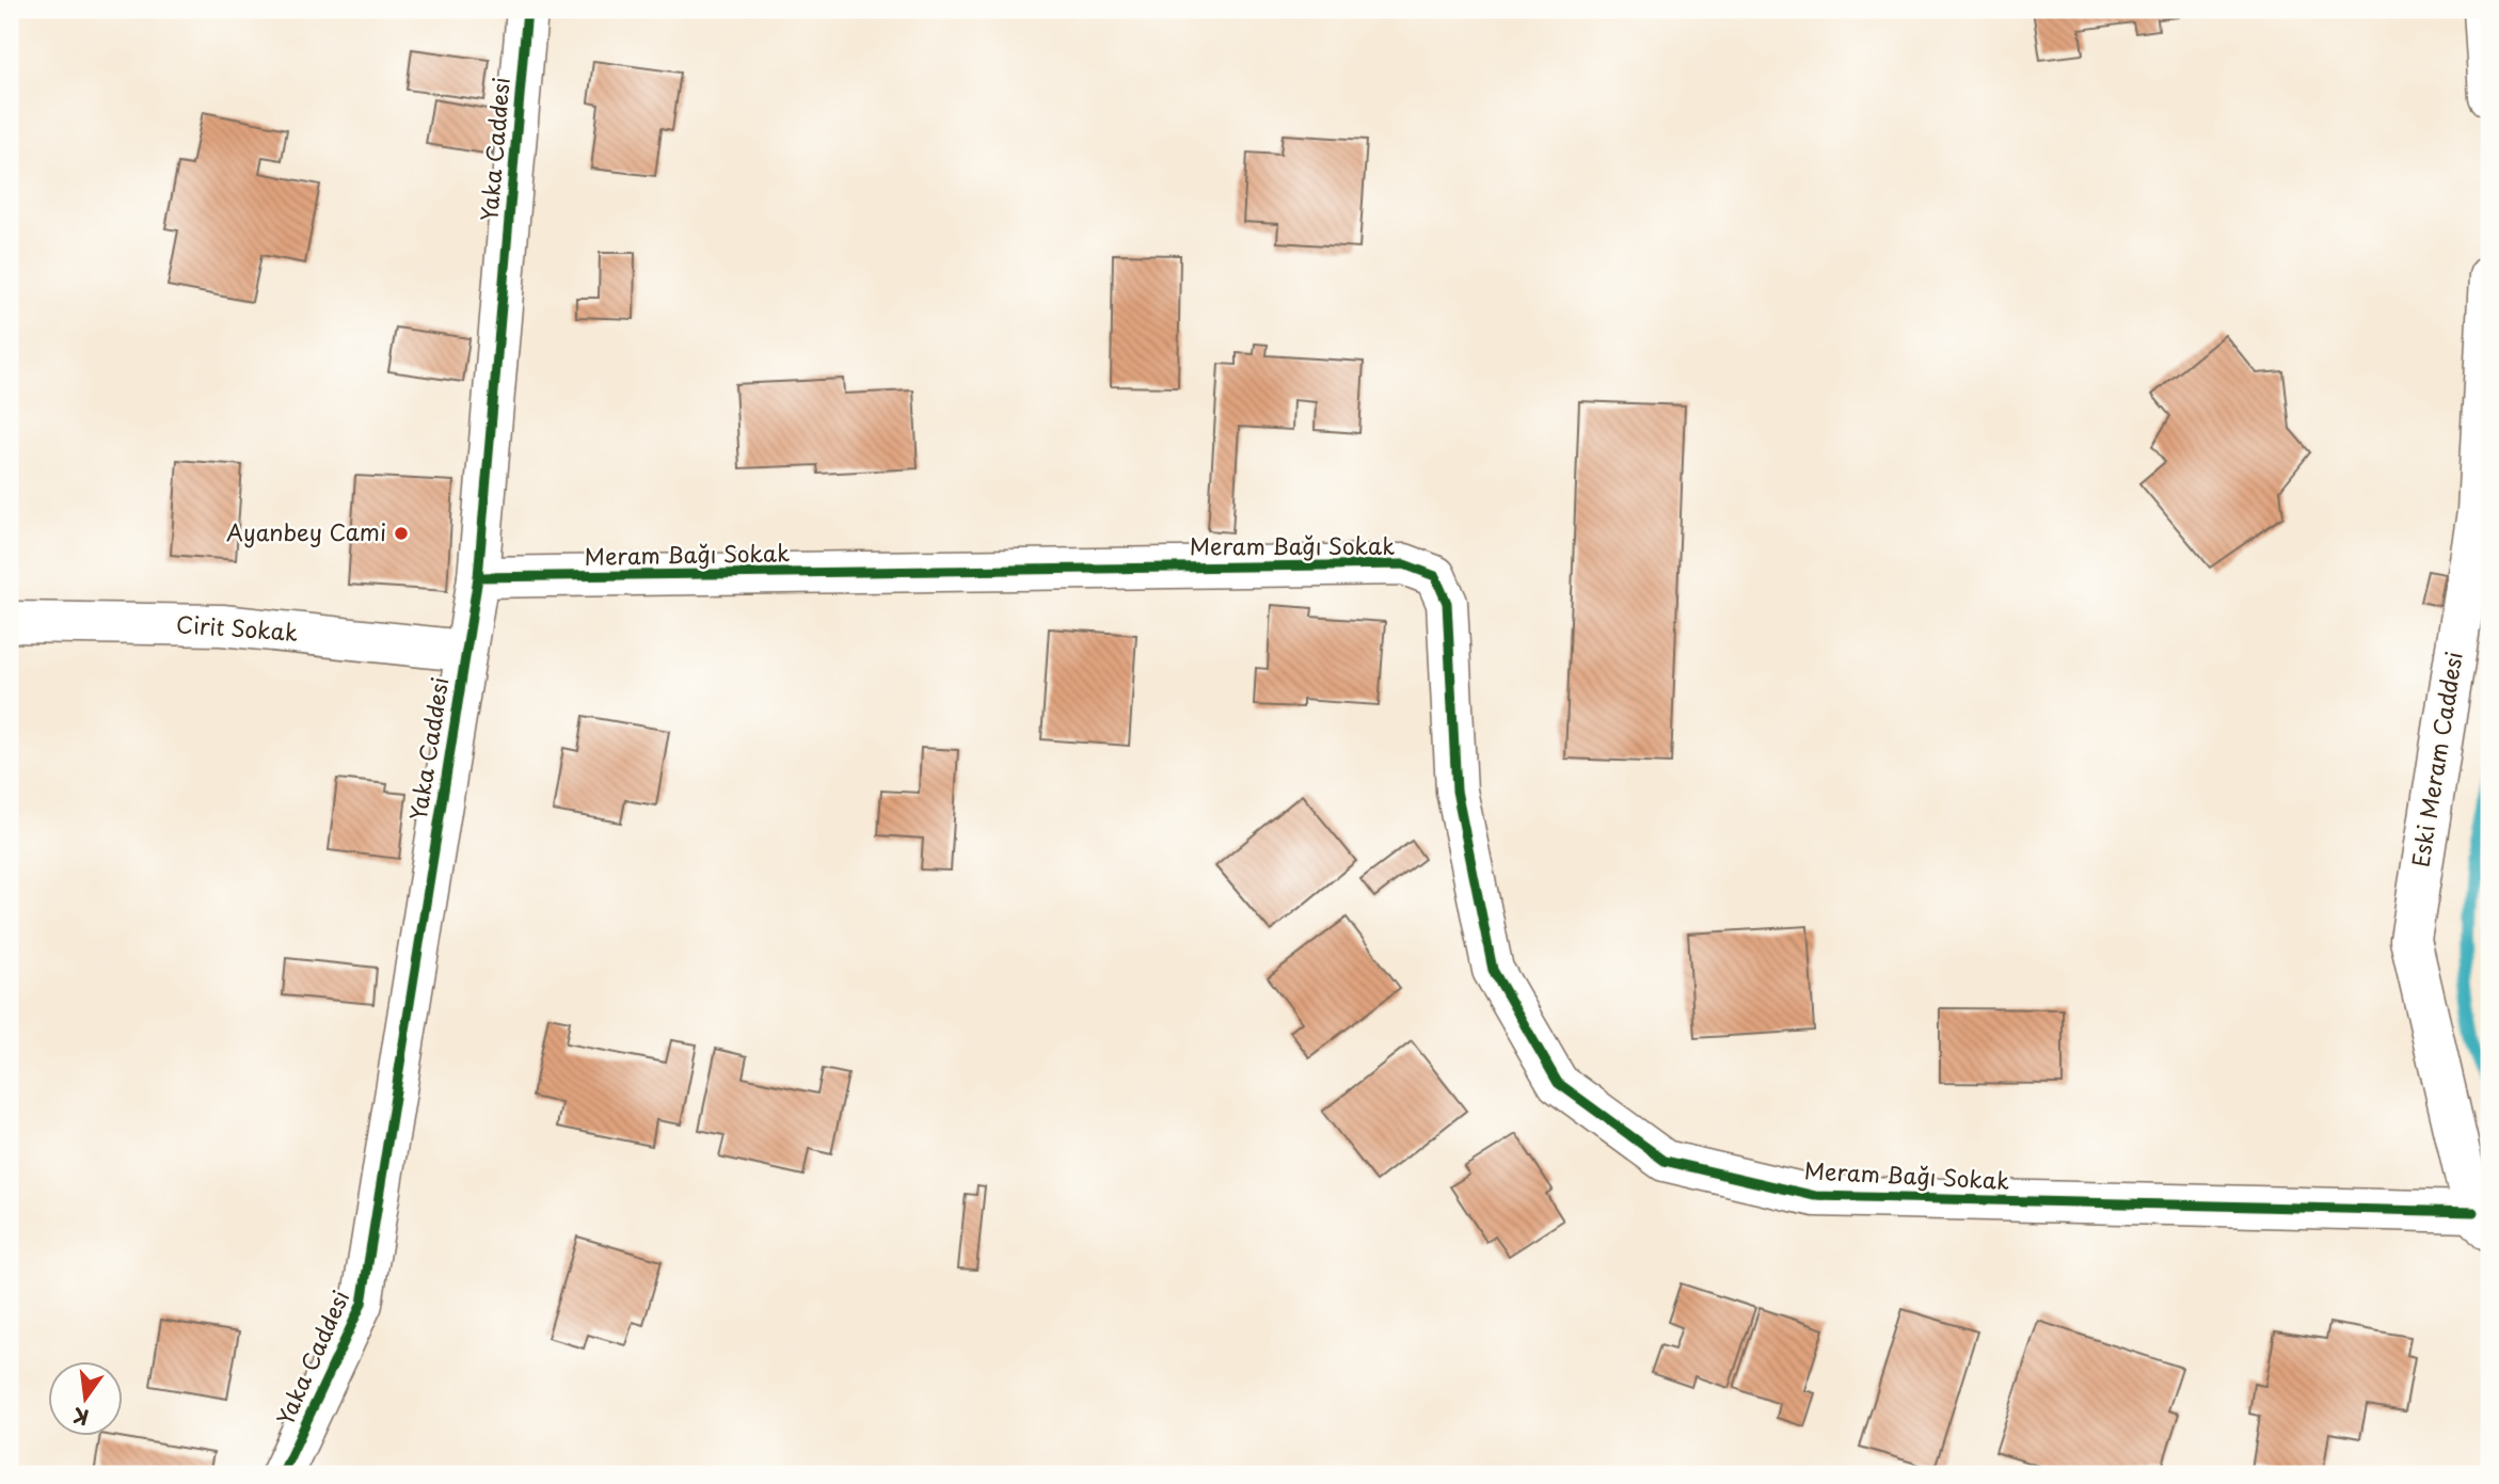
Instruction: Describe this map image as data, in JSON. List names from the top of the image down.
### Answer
{
  "streets": {
    "street": [
      "Yaka Caddesi",
      "Meram Bağı Sokak",
      "Cirit Sokak",
      "Eski Meram Caddesi"
    ]
  },
  "crossings": [
    ["Yaka Caddesi", "Meram Bağı Sokak"],
    ["Yaka Caddesi", "Cirit Sokak"],
    ["Meram Bağı Sokak", "Eski Meram Caddesi"]
  ],
  "places": ["Ayanbey Cami"],
  "north": "bottom"
}
